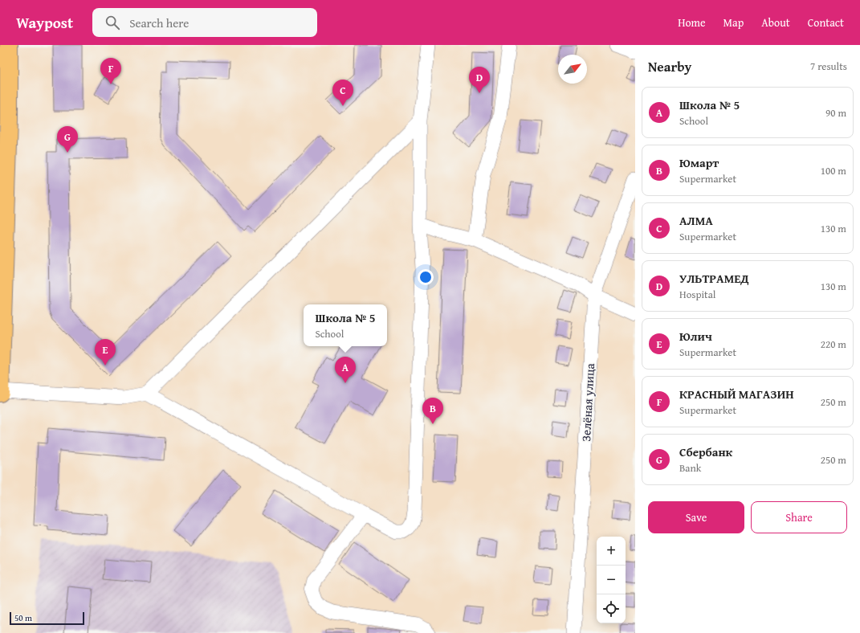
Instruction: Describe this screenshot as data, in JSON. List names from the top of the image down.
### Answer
{
  "streets": {
    "street": ["Зелёная улица"]
  },
  "scale_bar": "50 m",
  "north": "top right",
  "page": {
    "header": "Waypost",
    "search": "Search here",
    "nav": [
      "Home",
      "Map",
      "About",
      "Contact"
    ],
    "heading": ["Nearby", "7 results"],
    "pins": [
      "F",
      "D",
      "C",
      "G",
      "E",
      "A",
      "B"
    ],
    "list": [
      {
        "mark": "A",
        "name": "Школа № 5",
        "note": "School",
        "value": "90 m"
      },
      {
        "mark": "B",
        "name": "Юмарт",
        "note": "Supermarket",
        "value": "100 m"
      },
      {
        "mark": "C",
        "name": "АЛМА",
        "note": "Supermarket",
        "value": "130 m"
      },
      {
        "mark": "D",
        "name": "УЛЬТРАМЕД",
        "note": "Hospital",
        "value": "130 m"
      },
      {
        "mark": "E",
        "name": "Юлич",
        "note": "Supermarket",
        "value": "220 m"
      },
      {
        "mark": "F",
        "name": "КРАСНЫЙ МАГАЗИН",
        "note": "Supermarket",
        "value": "250 m"
      },
      {
        "mark": "G",
        "name": "Сбербанк",
        "note": "Bank",
        "value": "250 m"
      }
    ],
    "popup": ["Школа № 5", "School"],
    "buttons": ["Save", "Share"],
    "map_buttons": ["+", "−"],
    "scale": "50 m"
  }
}
